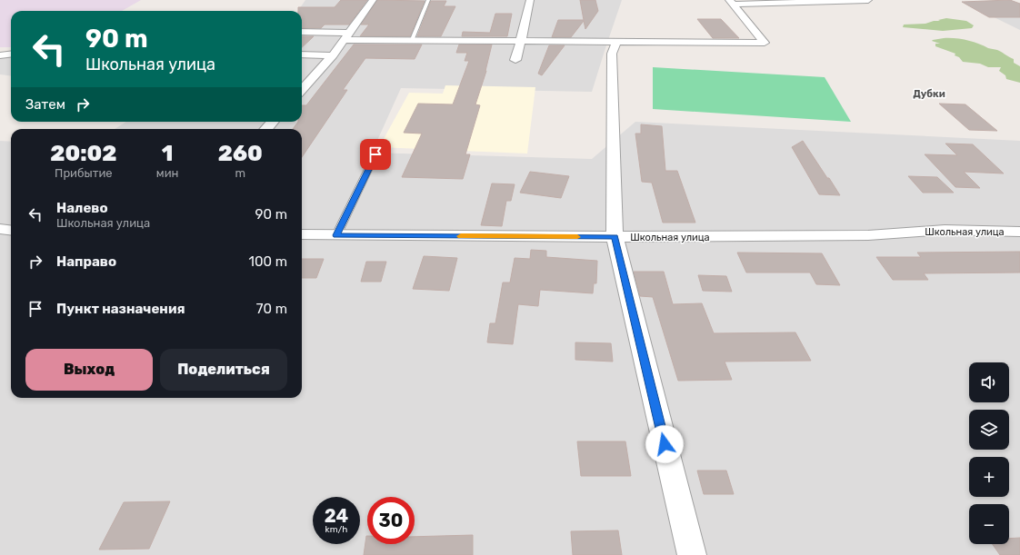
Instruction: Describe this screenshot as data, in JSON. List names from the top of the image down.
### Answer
{
  "streets": {
    "street": ["Школьная улица"]
  },
  "districts": ["Дубки"],
  "page": {
    "turn": ["90 m", "Школьная улица"],
    "then": "Затем",
    "eta": [
      "20:02",
      "Прибытие",
      "1",
      "мин",
      "260",
      "m"
    ],
    "list": [
      {
        "name": "Налево",
        "note": "Школьная улица",
        "value": "90 m"
      },
      {
        "name": "Направо",
        "value": "100 m"
      },
      {
        "name": "Пункт назначения",
        "value": "70 m"
      }
    ],
    "buttons": ["Выход", "Поделиться"],
    "map_buttons": ["+", "−"],
    "speed": "24 km/h",
    "limit": "30"
  }
}
